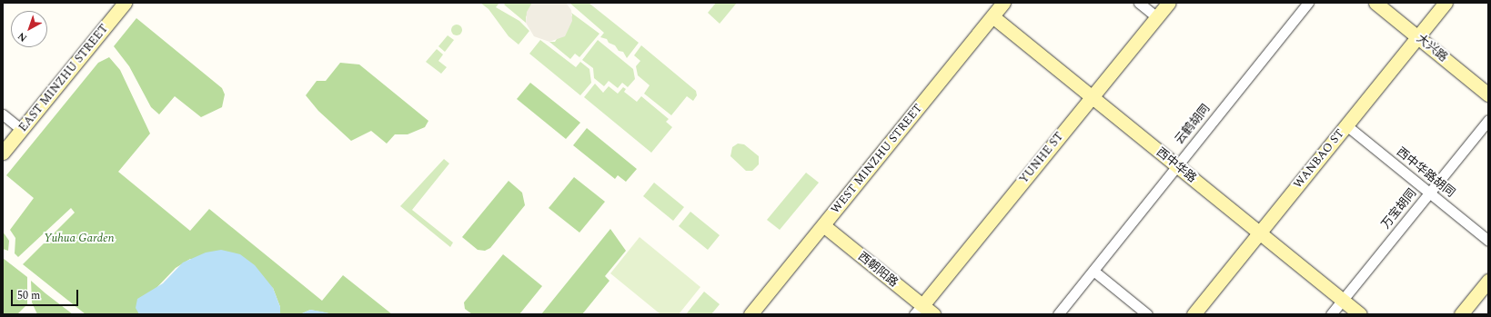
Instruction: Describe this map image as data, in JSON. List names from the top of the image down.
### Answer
{
  "streets": {
    "street": [
      "大兴路",
      "EAST MINZHU STREET",
      "云鹤胡同",
      "YUNHE ST",
      "WEST MINZHU STREET",
      "WANBAO ST",
      "西中华路",
      "西中华路胡同",
      "万宝胡同",
      "西朝阳路"
    ]
  },
  "crossings": [
    ["大兴路", "WANBAO ST"],
    ["云鹤胡同", "西中华路"],
    ["YUNHE ST", "西中华路"],
    ["YUNHE ST", "西朝阳路"],
    ["WEST MINZHU STREET", "西中华路"],
    ["WEST MINZHU STREET", "西朝阳路"],
    ["WANBAO ST", "西中华路"],
    ["WANBAO ST", "西中华路胡同"],
    ["西中华路", "万宝胡同"],
    ["西中华路胡同", "万宝胡同"]
  ],
  "parks": ["Yuhua Garden"],
  "scale_bar": "50 m",
  "north": "bottom left"
}
